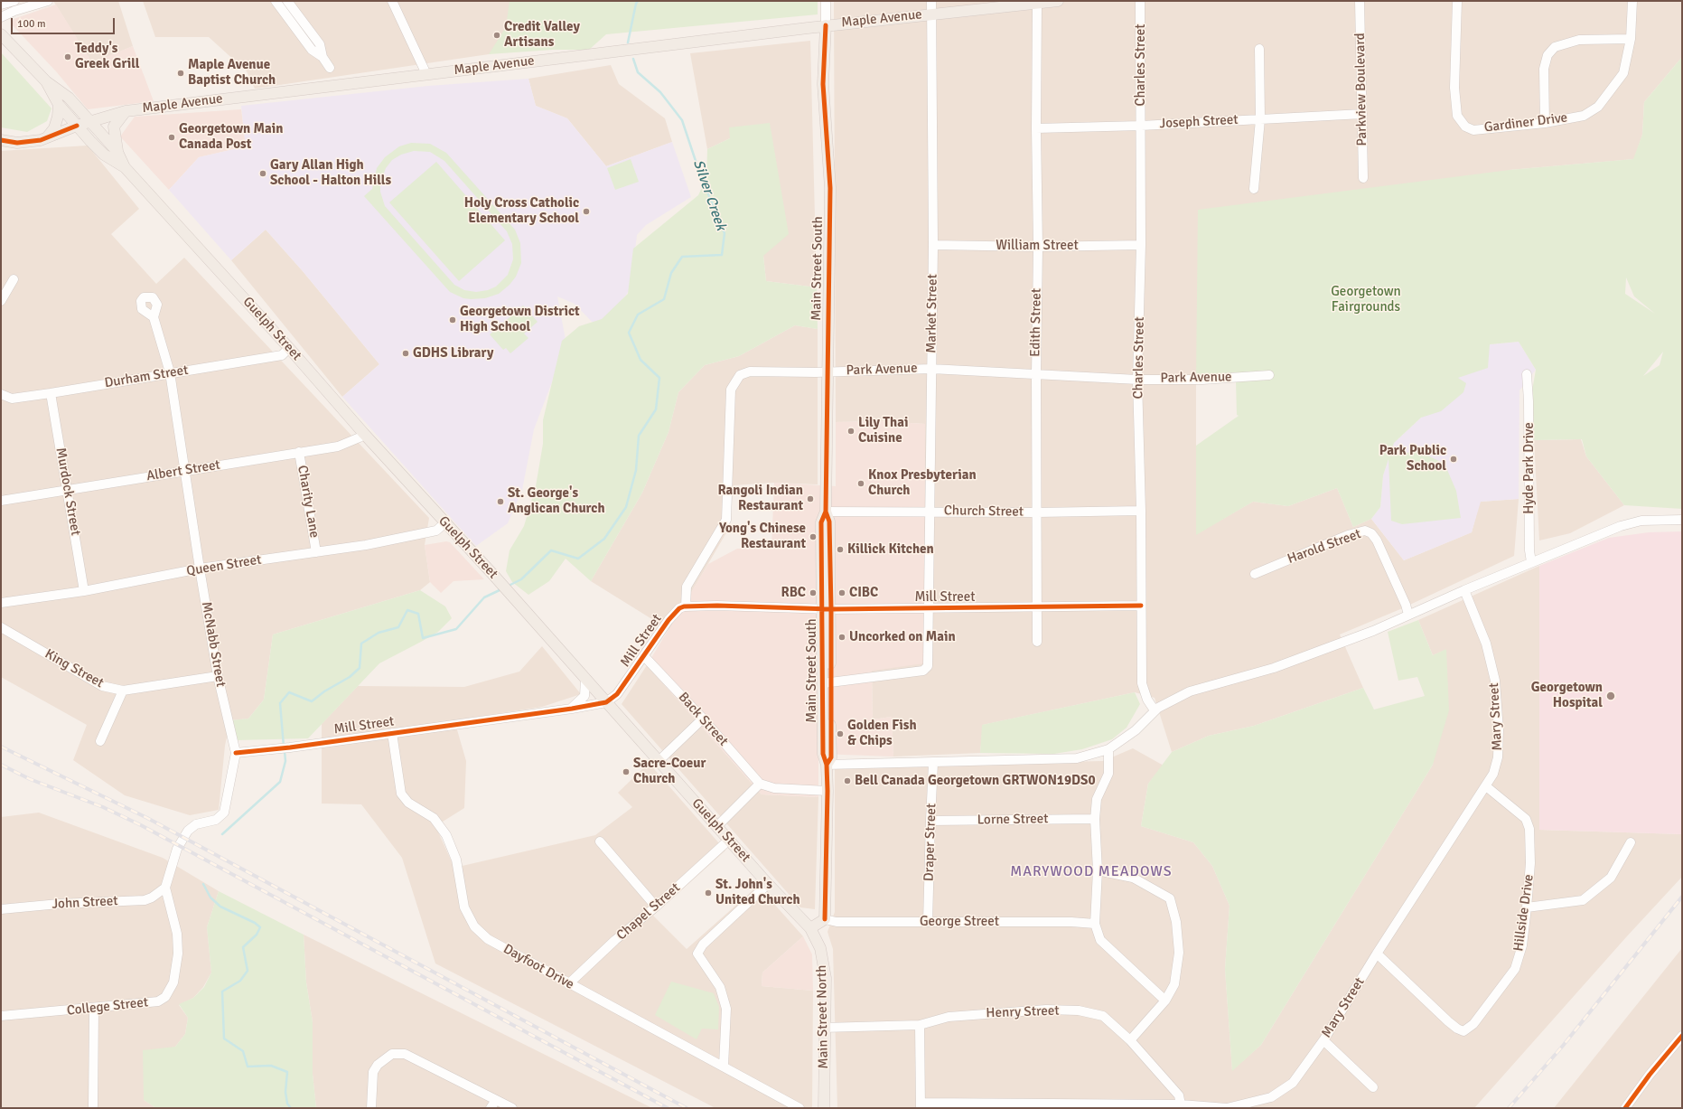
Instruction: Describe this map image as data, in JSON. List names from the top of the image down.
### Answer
{
  "streets": {
    "main road": [
      "Maple Avenue",
      "Main Street South",
      "Guelph Street",
      "Main Street North"
    ],
    "street": [
      "Charles Street",
      "Parkview Boulevard",
      "Joseph Street",
      "Gardiner Drive",
      "William Street",
      "Market Street",
      "Edith Street",
      "Park Avenue",
      "Durham Street",
      "Hyde Park Drive",
      "Albert Street",
      "Murdock Street",
      "Charity Lane",
      "Church Street",
      "Harold Street",
      "Queen Street",
      "Mill Street",
      "McNabb Street",
      "King Street",
      "Mary Street",
      "Back Street",
      "Lorne Street",
      "Draper Street",
      "John Street",
      "Chapel Street",
      "Hillside Drive",
      "George Street",
      "Dayfoot Drive",
      "College Street",
      "Henry Street"
    ]
  },
  "crossings": [
    ["Maple Avenue", "Main Street South"],
    ["Maple Avenue", "Market Street"],
    ["Maple Avenue", "Edith Street"],
    ["Maple Avenue", "Guelph Street"],
    ["Charles Street", "Joseph Street"],
    ["Charles Street", "William Street"],
    ["Charles Street", "Park Avenue"],
    ["Charles Street", "Church Street"],
    ["Charles Street", "Mill Street"],
    ["Parkview Boulevard", "Joseph Street"],
    ["Joseph Street", "Edith Street"],
    ["William Street", "Market Street"],
    ["William Street", "Edith Street"],
    ["Main Street South", "Market Street"],
    ["Main Street South", "Park Avenue"],
    ["Main Street South", "Church Street"],
    ["Main Street South", "Mill Street"],
    ["Main Street South", "George Street"],
    ["Market Street", "Park Avenue"],
    ["Market Street", "Church Street"],
    ["Market Street", "Mill Street"],
    ["Edith Street", "Park Avenue"],
    ["Edith Street", "Church Street"],
    ["Edith Street", "Mill Street"],
    ["Guelph Street", "Durham Street"],
    ["Guelph Street", "Albert Street"],
    ["Guelph Street", "Queen Street"],
    ["Guelph Street", "Mill Street"],
    ["Guelph Street", "Chapel Street"],
    ["Guelph Street", "Main Street North"],
    ["Park Avenue", "Mill Street"],
    ["Durham Street", "Murdock Street"],
    ["Durham Street", "McNabb Street"],
    ["Albert Street", "Murdock Street"],
    ["Albert Street", "Charity Lane"],
    ["Albert Street", "McNabb Street"],
    ["Murdock Street", "Queen Street"],
    ["Charity Lane", "Queen Street"],
    ["Queen Street", "McNabb Street"],
    ["Mill Street", "McNabb Street"],
    ["Mill Street", "Back Street"],
    ["Mill Street", "Dayfoot Drive"],
    ["McNabb Street", "King Street"],
    ["McNabb Street", "John Street"],
    ["McNabb Street", "College Street"],
    ["Mary Street", "Hillside Drive"],
    ["Mary Street", "Henry Street"],
    ["Lorne Street", "Draper Street"],
    ["Draper Street", "George Street"],
    ["John Street", "College Street"],
    ["Chapel Street", "Dayfoot Drive"],
    ["Henry Street", "Main Street North"]
  ],
  "districts": ["MARYWOOD MEADOWS"],
  "water": ["Silver Creek"],
  "parks": ["Georgetown Fairgrounds"],
  "places": [
    "Credit Valley Artisans",
    "Teddy's Greek Grill",
    "Maple Avenue Baptist Church",
    "Georgetown Main Canada Post",
    "Gary Allan High School - Halton Hills",
    "Holy Cross Catholic Elementary School",
    "Georgetown District High School",
    "GDHS Library",
    "Lily Thai Cuisine",
    "Park Public School",
    "Knox Presbyterian Church",
    "Rangoli Indian Restaurant",
    "St. George's Anglican Church",
    "Yong's Chinese Restaurant",
    "Killick Kitchen",
    "RBC",
    "CIBC",
    "Uncorked on Main",
    "Georgetown Hospital",
    "Golden Fish & Chips",
    "Sacre-Coeur Church",
    "Bell Canada Georgetown GRTWON19DS0",
    "St. John's United Church"
  ],
  "scale_bar": "100 m"
}
